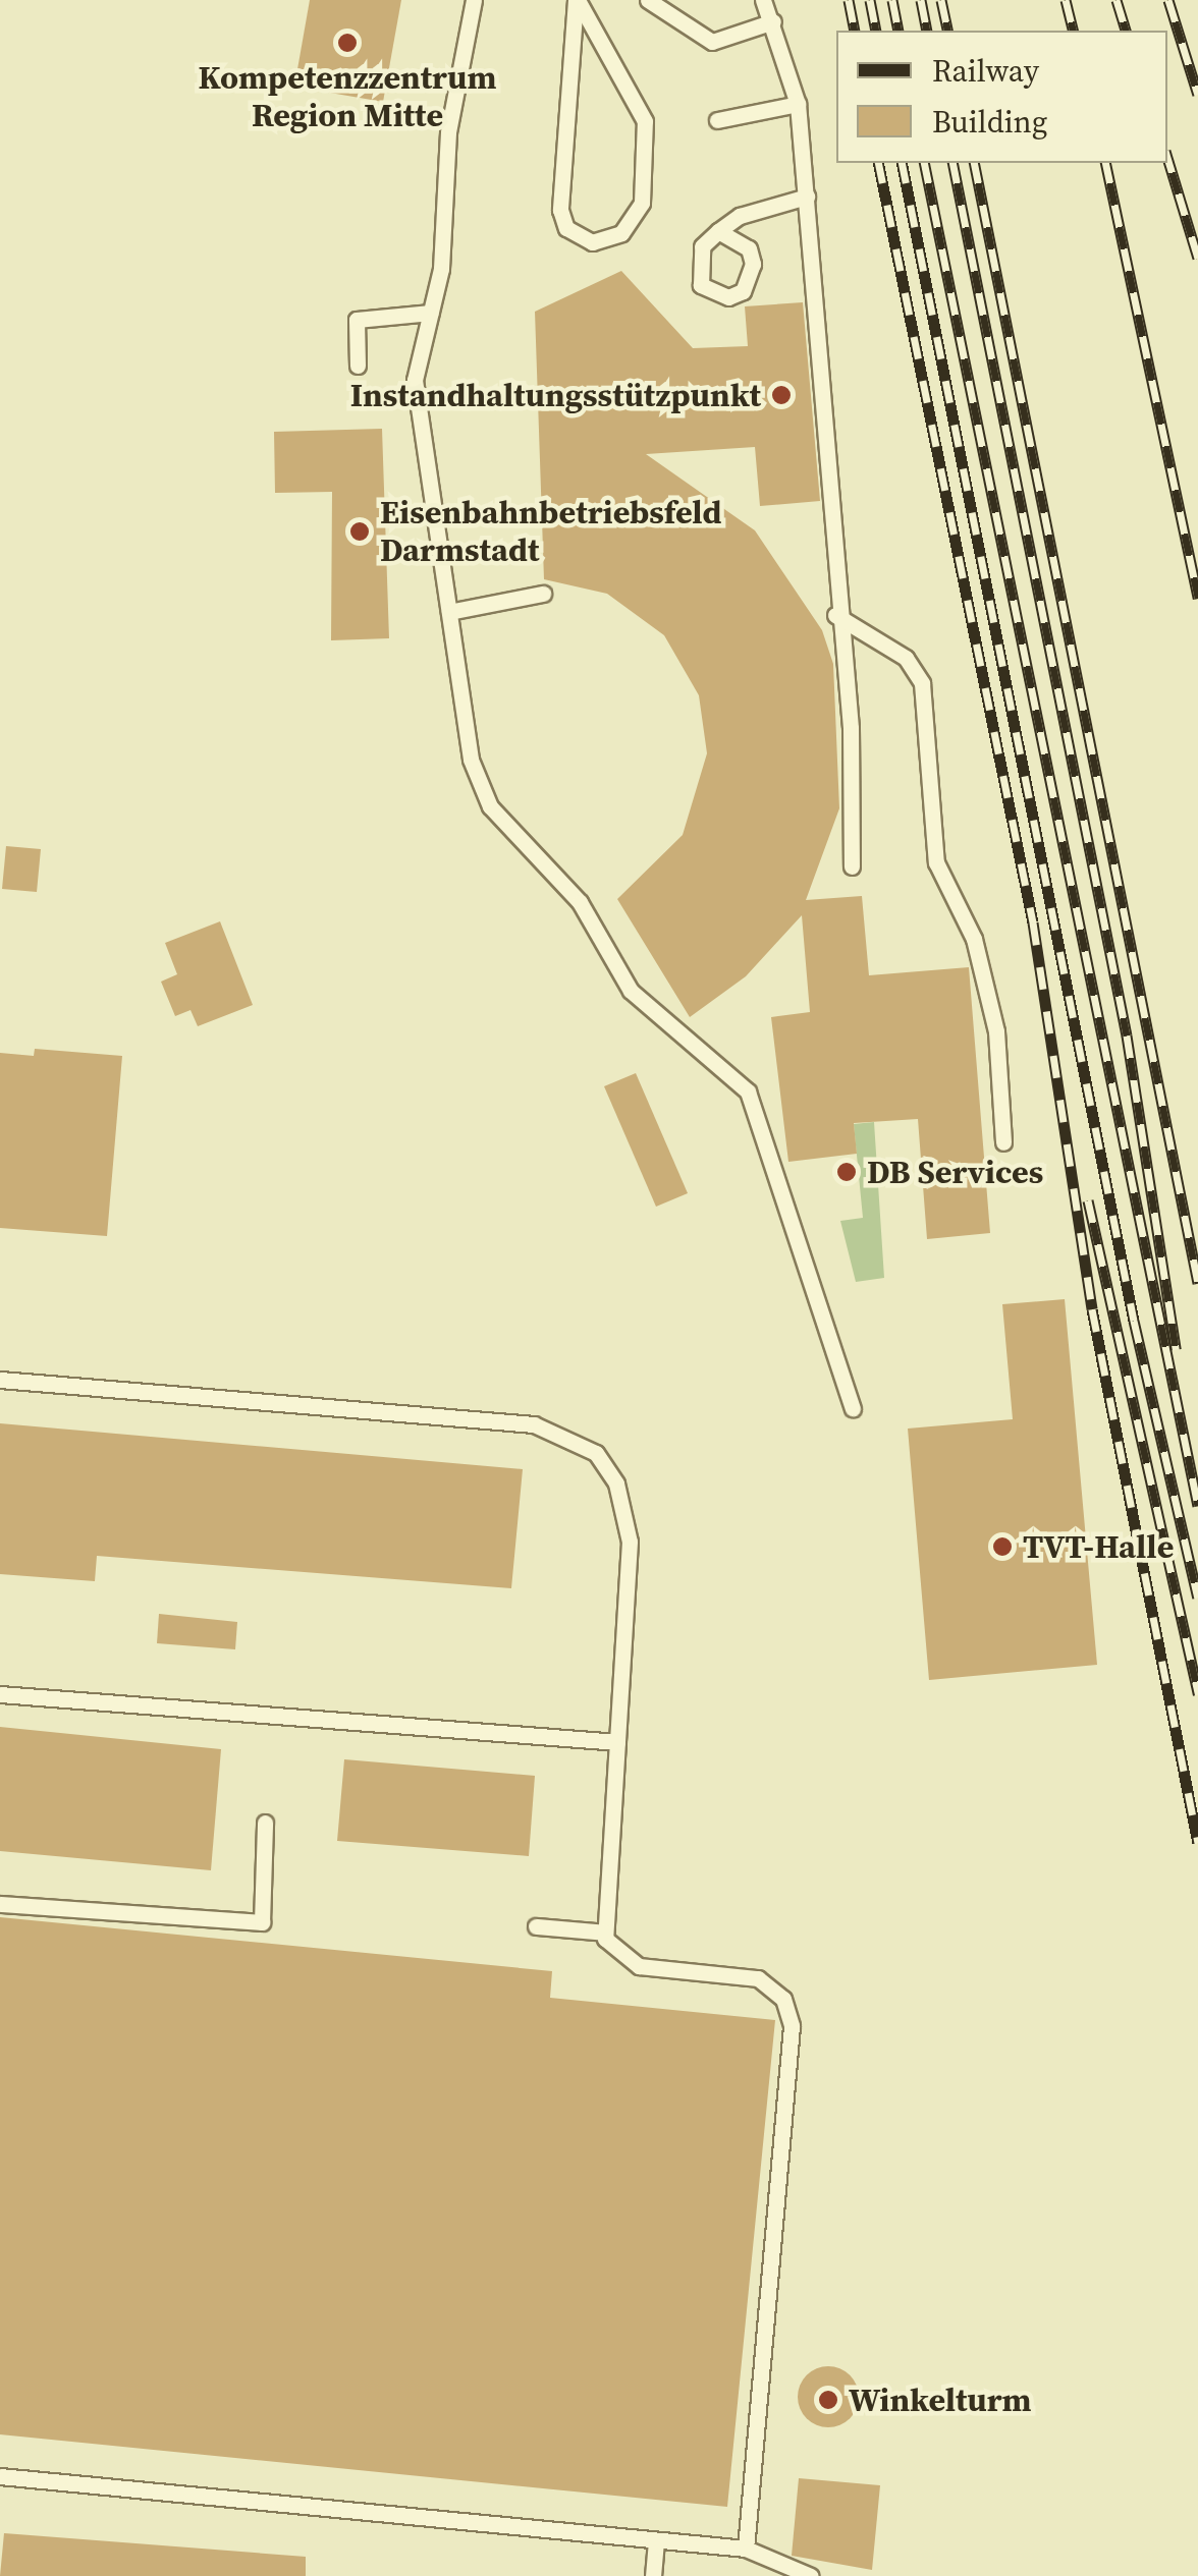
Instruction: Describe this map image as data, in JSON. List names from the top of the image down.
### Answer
{
  "places": [
    "Kompetenzzentrum Region Mitte",
    "Instandhaltungsstützpunkt",
    "Eisenbahnbetriebsfeld Darmstadt",
    "DB Services",
    "TVT-Halle",
    "Winkelturm"
  ],
  "legend": ["Railway", "Building"]
}
